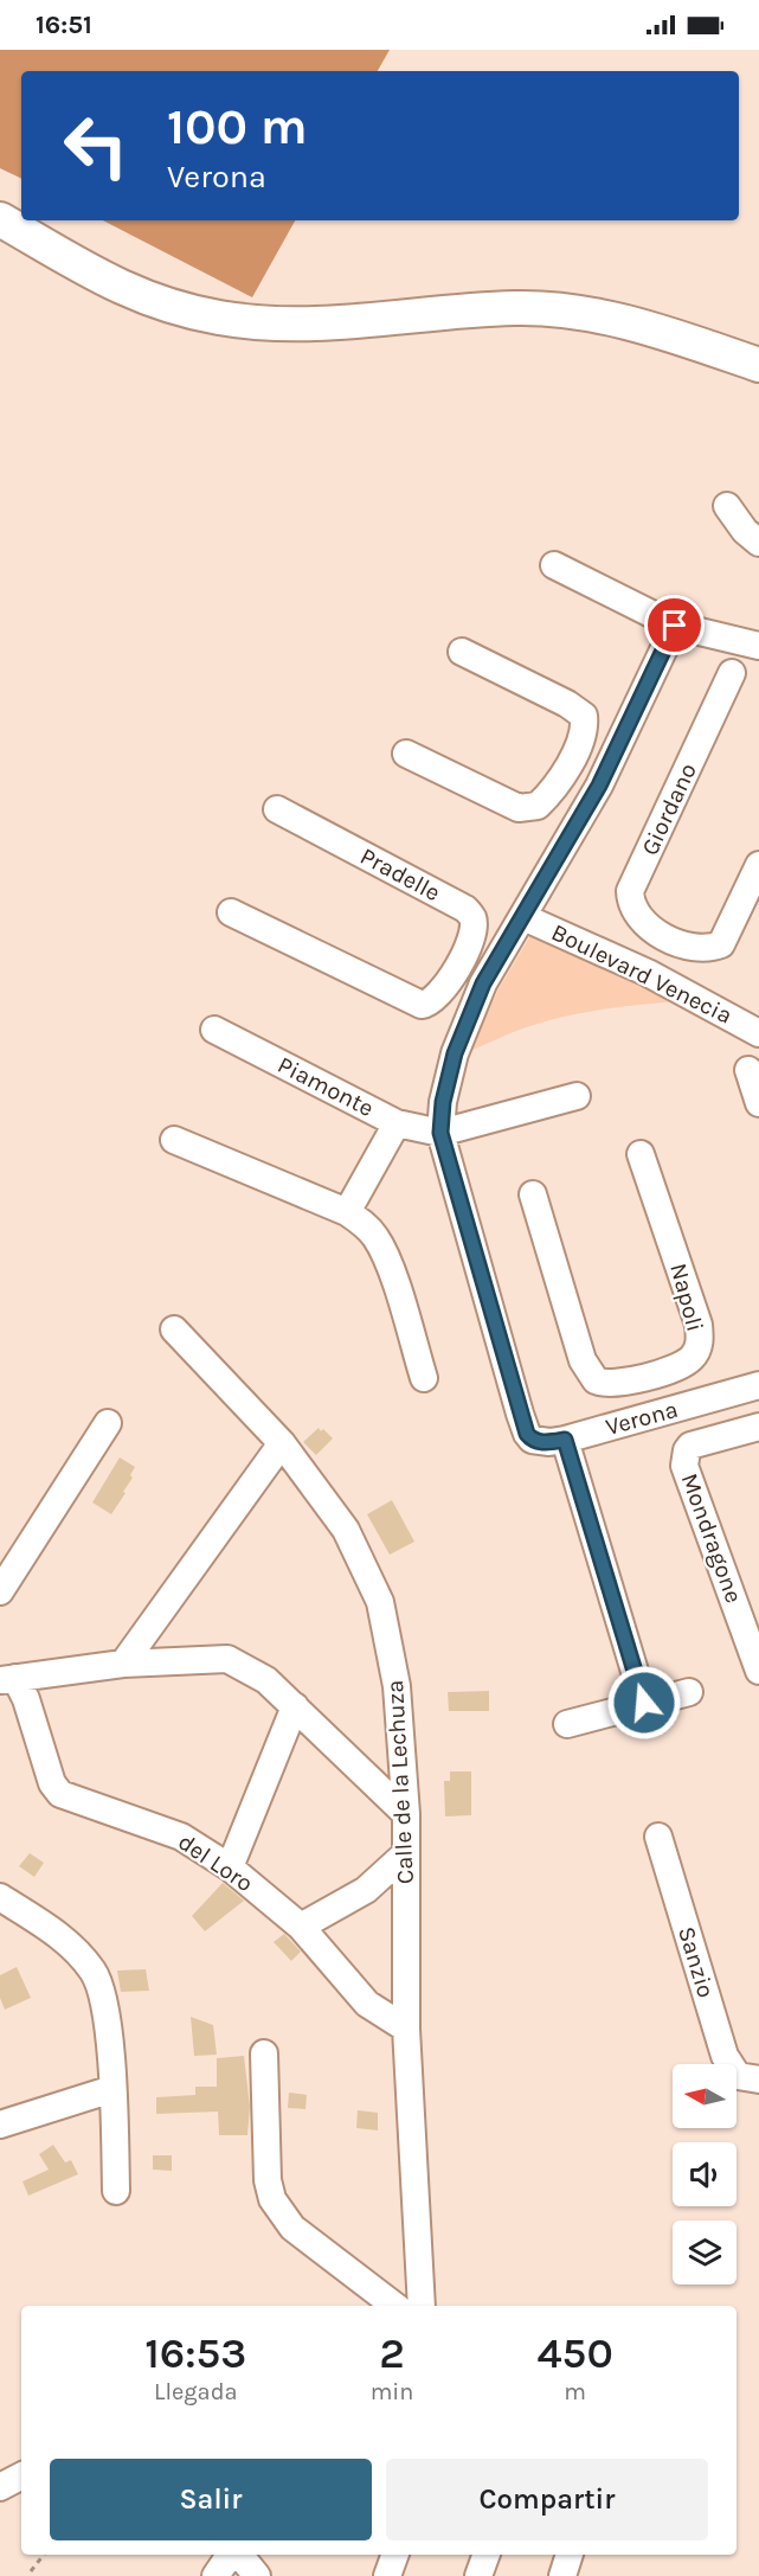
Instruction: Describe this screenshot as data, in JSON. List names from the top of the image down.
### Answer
{
  "streets": {
    "street": [
      "Giordano",
      "Pradelle",
      "Boulevard Venecia",
      "Piamonte",
      "Napoli",
      "Verona",
      "Mondragone",
      "Calle de la Lechuza",
      "del Loro",
      "Sanzio"
    ]
  },
  "crossings": [
    ["Piamonte", "Verona"],
    ["Calle de la Lechuza", "del Loro"]
  ],
  "north": "left",
  "page": {
    "status": "16:51",
    "turn": ["100 m", "Verona"],
    "eta": [
      "16:53",
      "Llegada",
      "2",
      "min",
      "450",
      "m"
    ],
    "buttons": ["Salir", "Compartir"]
  }
}
